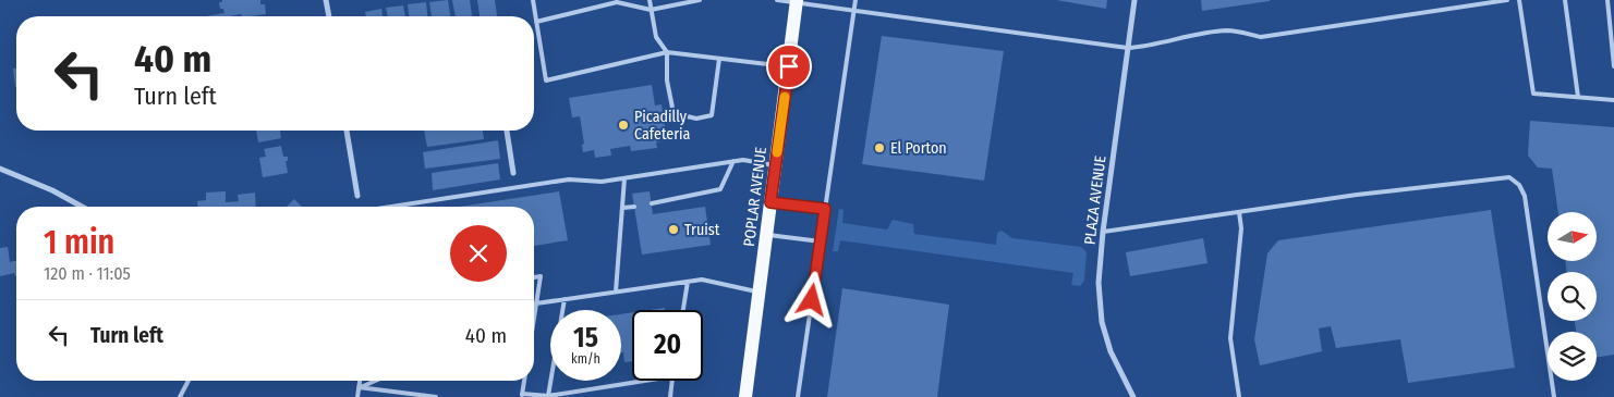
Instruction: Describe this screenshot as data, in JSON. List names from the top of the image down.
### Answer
{
  "streets": {
    "main road": ["POPLAR AVENUE"],
    "street": ["PLAZA AVENUE"]
  },
  "places": ["Picadilly Cafeteria", "El Porton", "Truist"],
  "north": "right",
  "page": {
    "turn": ["40 m", "Turn left"],
    "heading": ["1 min", "120 m · 11:05"],
    "list": [
      {
        "name": "Turn left",
        "value": "40 m"
      }
    ],
    "speed": "15 km/h",
    "limit": "20"
  }
}
